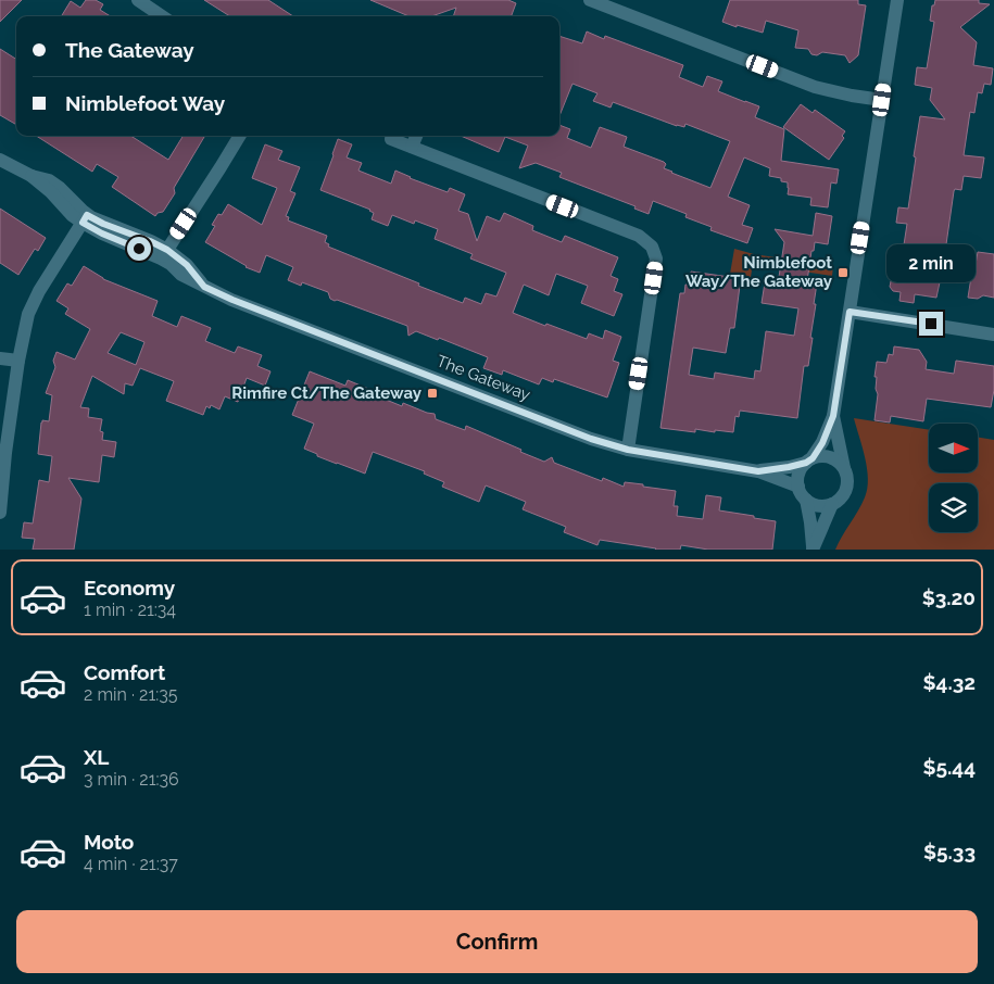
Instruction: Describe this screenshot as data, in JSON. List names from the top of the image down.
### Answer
{
  "streets": {
    "street": ["The Gateway"]
  },
  "places": {
    "transit": ["Nimblefoot Way/The Gateway", "Rimfire Ct/The Gateway"]
  },
  "north": "right",
  "page": {
    "banner": ["The Gateway", "Nimblefoot Way"],
    "bubble": "2 min",
    "list": [
      {
        "name": "Economy",
        "note": "1 min · 21:34",
        "value": "$3.20"
      },
      {
        "name": "Comfort",
        "note": "2 min · 21:35",
        "value": "$4.32"
      },
      {
        "name": "XL",
        "note": "3 min · 21:36",
        "value": "$5.44"
      },
      {
        "name": "Moto",
        "note": "4 min · 21:37",
        "value": "$5.33"
      }
    ],
    "buttons": "Confirm"
  }
}
